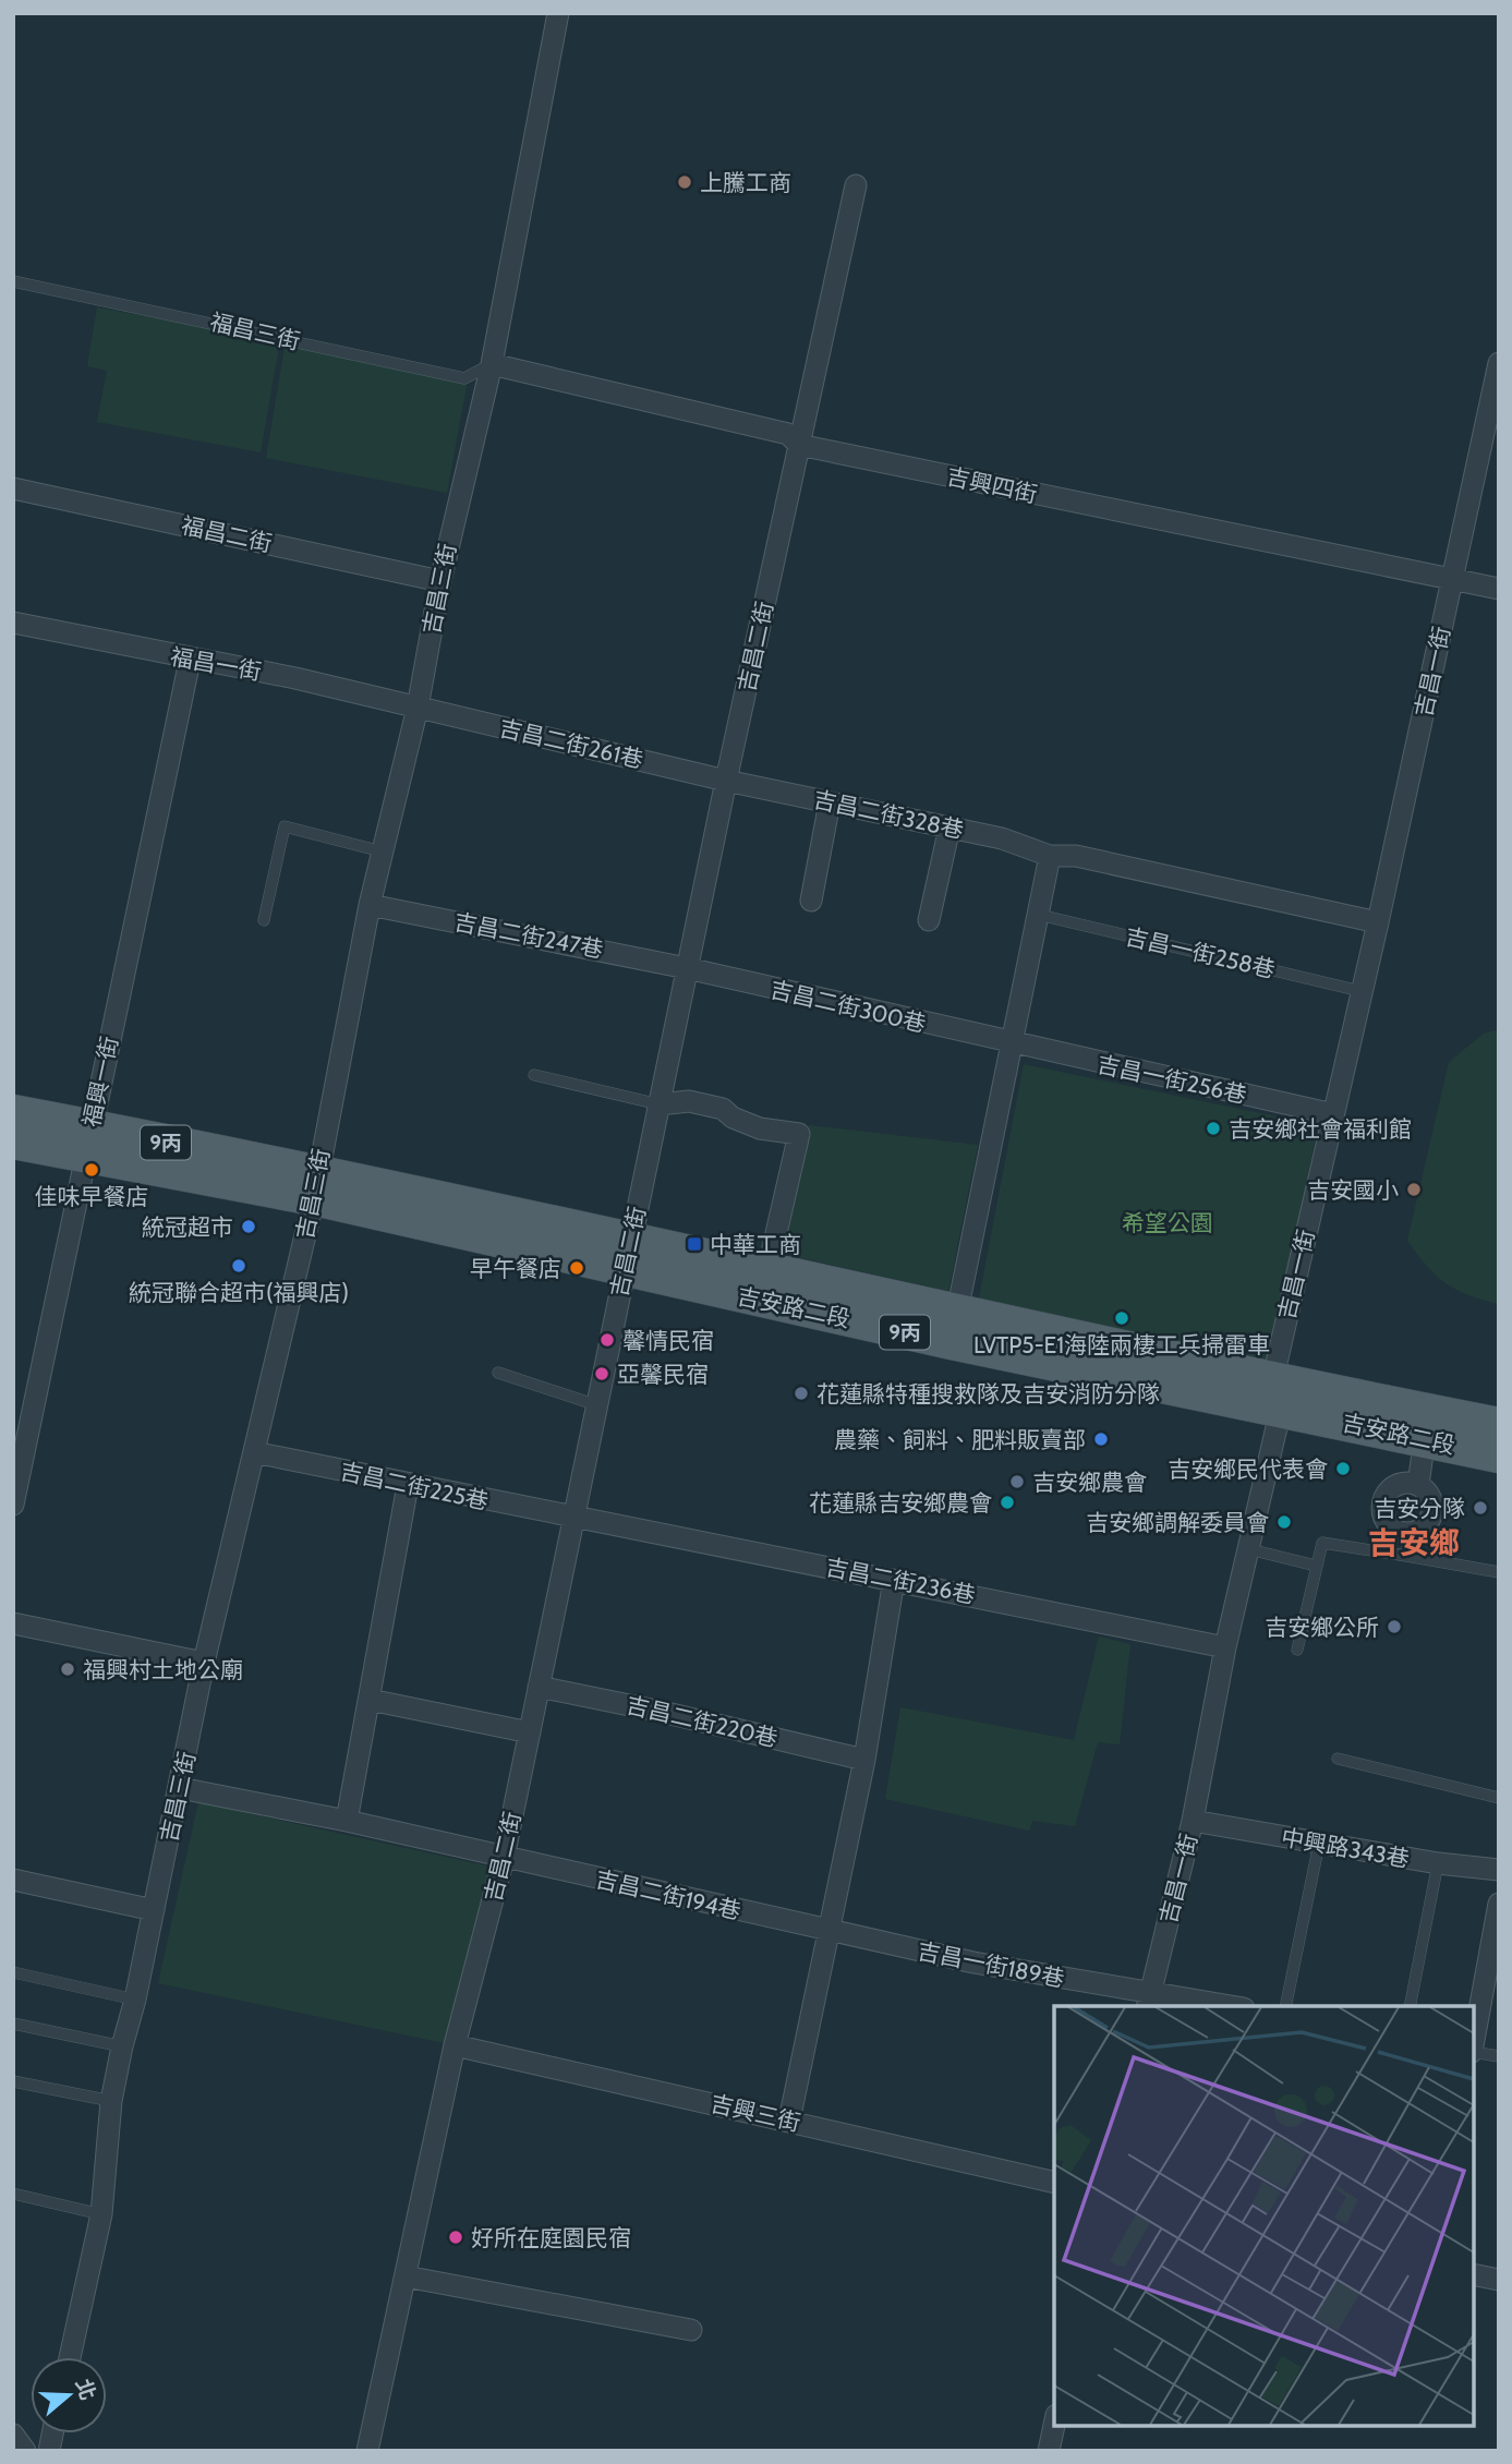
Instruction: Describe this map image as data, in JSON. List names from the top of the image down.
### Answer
{
  "streets": {
    "main road": ["9丙", "吉安路二段"],
    "street": [
      "吉興四街",
      "福昌二街",
      "吉昌三街",
      "吉昌二街",
      "福昌一街",
      "吉昌一街",
      "吉昌二街261巷",
      "吉昌二街328巷",
      "吉昌二街247巷",
      "吉昌二街300巷",
      "吉昌一街256巷",
      "福興一街",
      "吉昌二街225巷",
      "吉昌二街236巷",
      "吉昌二街220巷",
      "中興路343巷",
      "吉昌二街194巷",
      "吉昌一街189巷",
      "吉興三街"
    ],
    "lane": ["福昌三街", "吉昌一街258巷"]
  },
  "crossings": [
    ["福昌三街", "吉興四街"],
    ["福昌三街", "吉昌三街"],
    ["吉興四街", "吉昌三街"],
    ["吉興四街", "吉昌二街"],
    ["吉興四街", "吉昌一街"],
    ["福昌二街", "吉昌三街"],
    ["吉昌三街", "福昌一街"],
    ["吉昌三街", "吉昌二街261巷"],
    ["吉昌三街", "吉昌二街247巷"],
    ["吉昌三街", "9丙"],
    ["吉昌三街", "吉安路二段"],
    ["吉昌三街", "吉昌二街225巷"],
    ["吉昌三街", "吉昌二街194巷"],
    ["吉昌二街", "吉昌二街261巷"],
    ["吉昌二街", "吉昌二街328巷"],
    ["吉昌二街", "吉昌二街247巷"],
    ["吉昌二街", "吉昌二街300巷"],
    ["吉昌二街", "吉安路二段"],
    ["吉昌二街", "吉昌二街225巷"],
    ["吉昌二街", "吉昌二街236巷"],
    ["吉昌二街", "吉昌二街220巷"],
    ["吉昌二街", "吉昌二街194巷"],
    ["吉昌二街", "吉興三街"],
    ["福昌一街", "吉昌二街261巷"],
    ["福昌一街", "福興一街"],
    ["吉昌一街", "吉昌二街328巷"],
    ["吉昌一街", "吉昌一街258巷"],
    ["吉昌一街", "吉昌一街256巷"],
    ["吉昌一街", "吉安路二段"],
    ["吉昌一街", "吉昌二街236巷"],
    ["吉昌一街", "中興路343巷"],
    ["吉昌一街", "吉昌一街189巷"],
    ["吉昌二街261巷", "吉昌二街328巷"],
    ["吉昌二街247巷", "吉昌二街300巷"],
    ["吉昌二街300巷", "吉昌一街256巷"],
    ["福興一街", "9丙"],
    ["9丙", "吉安路二段"],
    ["吉昌二街225巷", "吉昌二街236巷"],
    ["吉昌二街194巷", "吉昌一街189巷"]
  ],
  "districts": ["吉安鄉"],
  "parks": ["希望公園"],
  "places": {
    "other": [
      "上騰工商",
      "吉安鄉社會福利館",
      "佳味早餐店",
      "吉安國小",
      "統冠超市",
      "統冠聯合超市(福興店)",
      "早午餐店",
      "LVTP5-E1海陸兩棲工兵掃雷車",
      "馨情民宿",
      "亞馨民宿",
      "花蓮縣特種搜救隊及吉安消防分隊",
      "農藥、飼料、肥料販賣部",
      "吉安鄉民代表會",
      "吉安鄉農會",
      "花蓮縣吉安鄉農會",
      "吉安分隊",
      "吉安鄉調解委員會",
      "吉安鄉公所",
      "福興村土地公廟",
      "好所在庭園民宿"
    ],
    "transit": ["中華工商"]
  },
  "north": "right"
}
